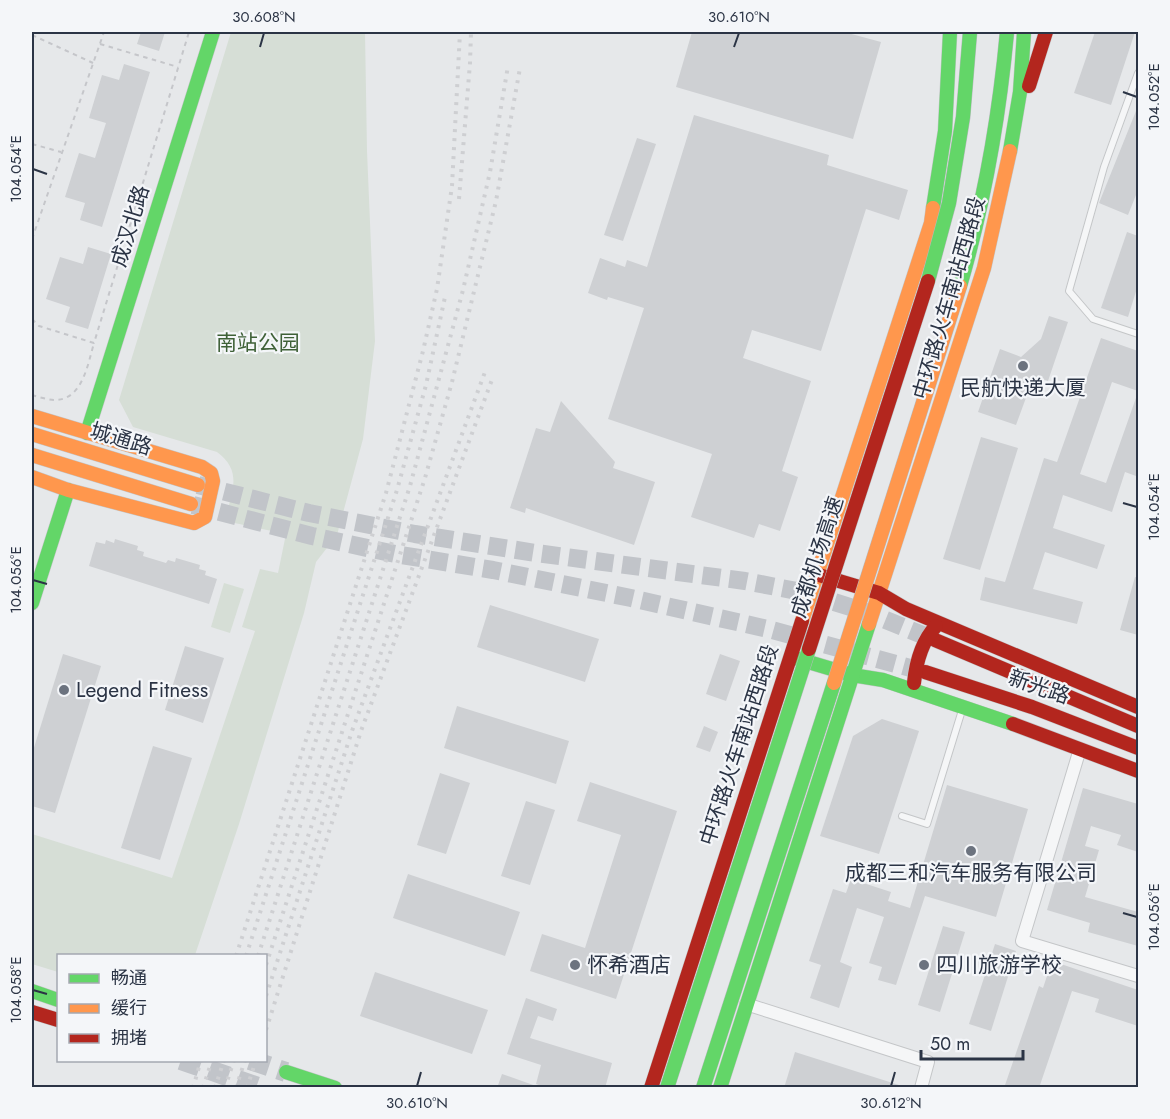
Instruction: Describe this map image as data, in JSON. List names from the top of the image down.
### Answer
{
  "streets": {
    "main road": [
      "成汉北路",
      "中环路火车南站西路段",
      "城通路",
      "成都机场高速",
      "新光路"
    ]
  },
  "parks": ["南站公园"],
  "places": [
    "民航快递大厦",
    "Legend Fitness",
    "成都三和汽车服务有限公司",
    "怀希酒店",
    "四川旅游学校"
  ],
  "legend": ["畅通", "缓行", "拥堵"],
  "scale_bar": "50 m",
  "coordinates": [
    "30.608°N",
    "30.610°N",
    "104.052°E",
    "104.054°E",
    "104.056°E",
    "104.058°E",
    "30.612°N"
  ]
}
